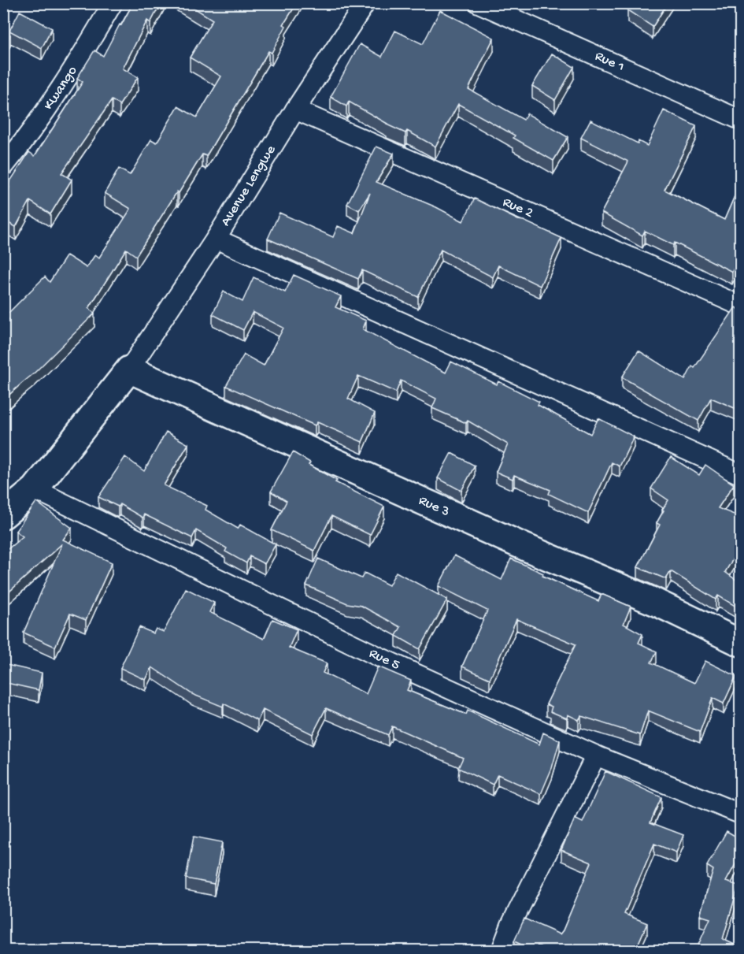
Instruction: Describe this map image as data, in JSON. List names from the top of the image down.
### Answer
{
  "streets": {
    "street": [
      "Rue 1",
      "Kwango",
      "Avenue Lengwe",
      "Rue 2",
      "Rue 3",
      "Rue 5"
    ]
  },
  "crossings": [
    ["Avenue Lengwe", "Rue 2"],
    ["Avenue Lengwe", "Rue 3"]
  ]
}
